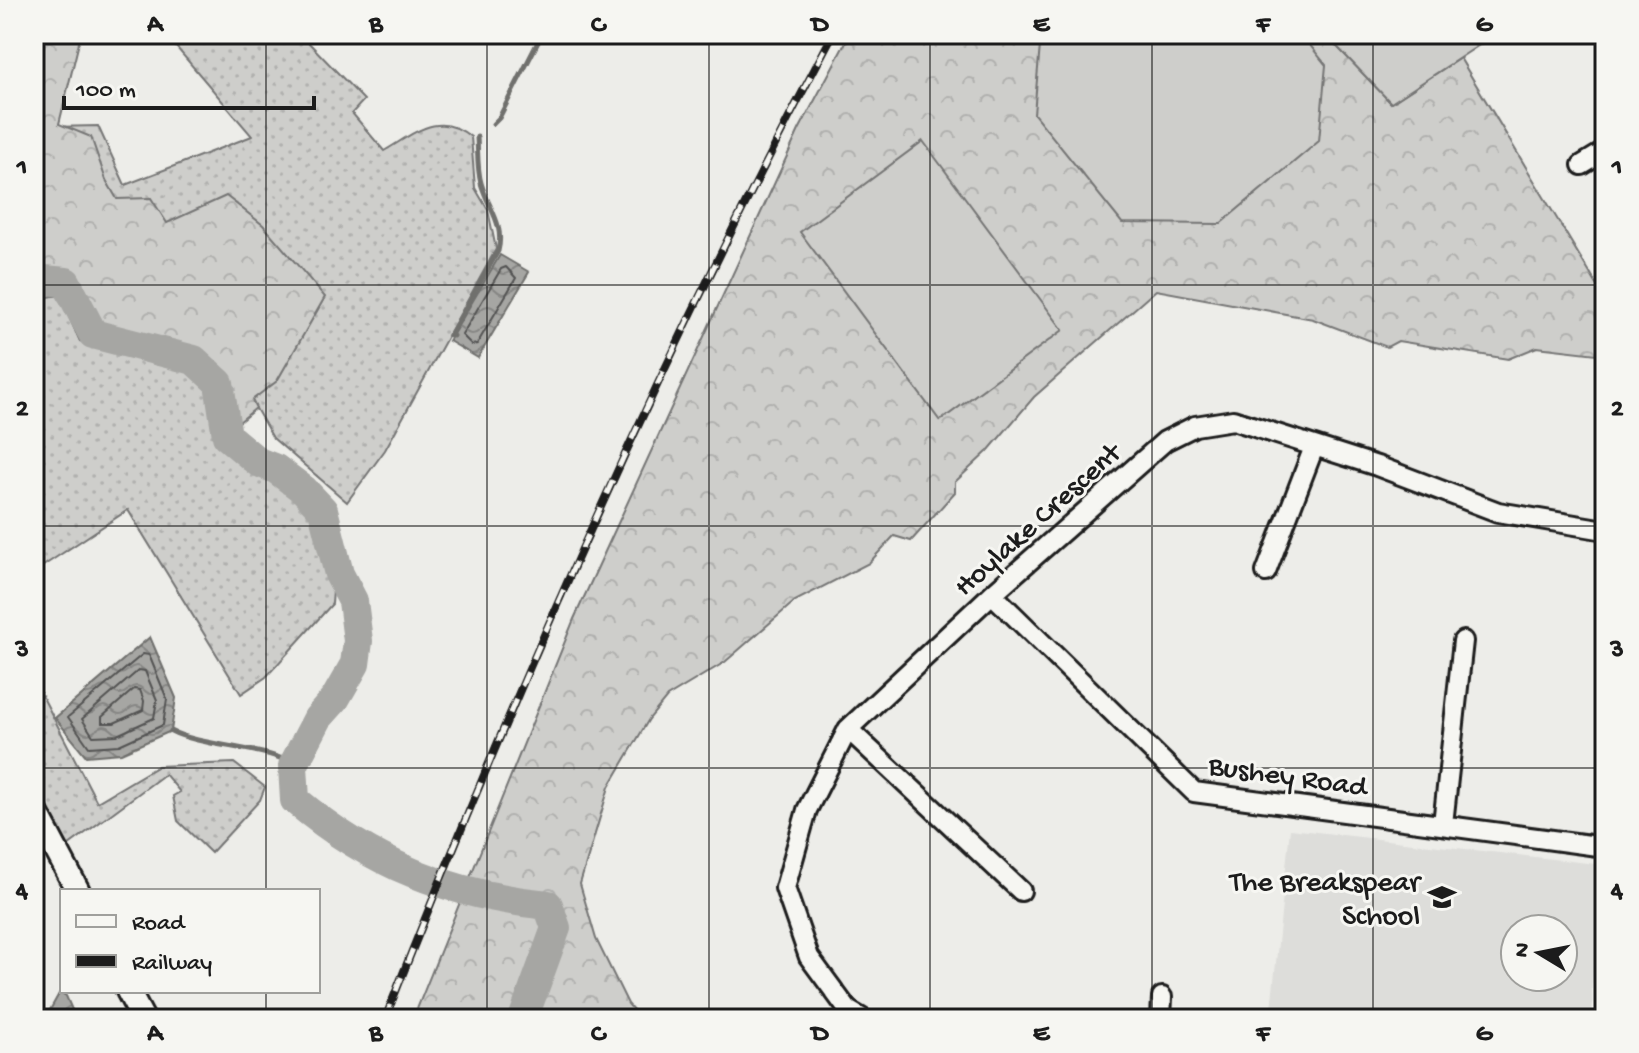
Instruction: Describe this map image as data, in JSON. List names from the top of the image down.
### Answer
{
  "streets": {
    "street": ["Hoylake Crescent", "Bushey Road"]
  },
  "crossings": [
    ["Hoylake Crescent", "Bushey Road"]
  ],
  "places": {
    "school or university": ["The Breakspear School"]
  },
  "legend": ["Road", "Railway"],
  "scale_bar": "100 m",
  "north": "left",
  "grid": {
    "columns": [
      "A",
      "B",
      "C",
      "D",
      "E",
      "F",
      "G"
    ],
    "rows": [
      "1",
      "2",
      "3",
      "4"
    ]
  }
}
